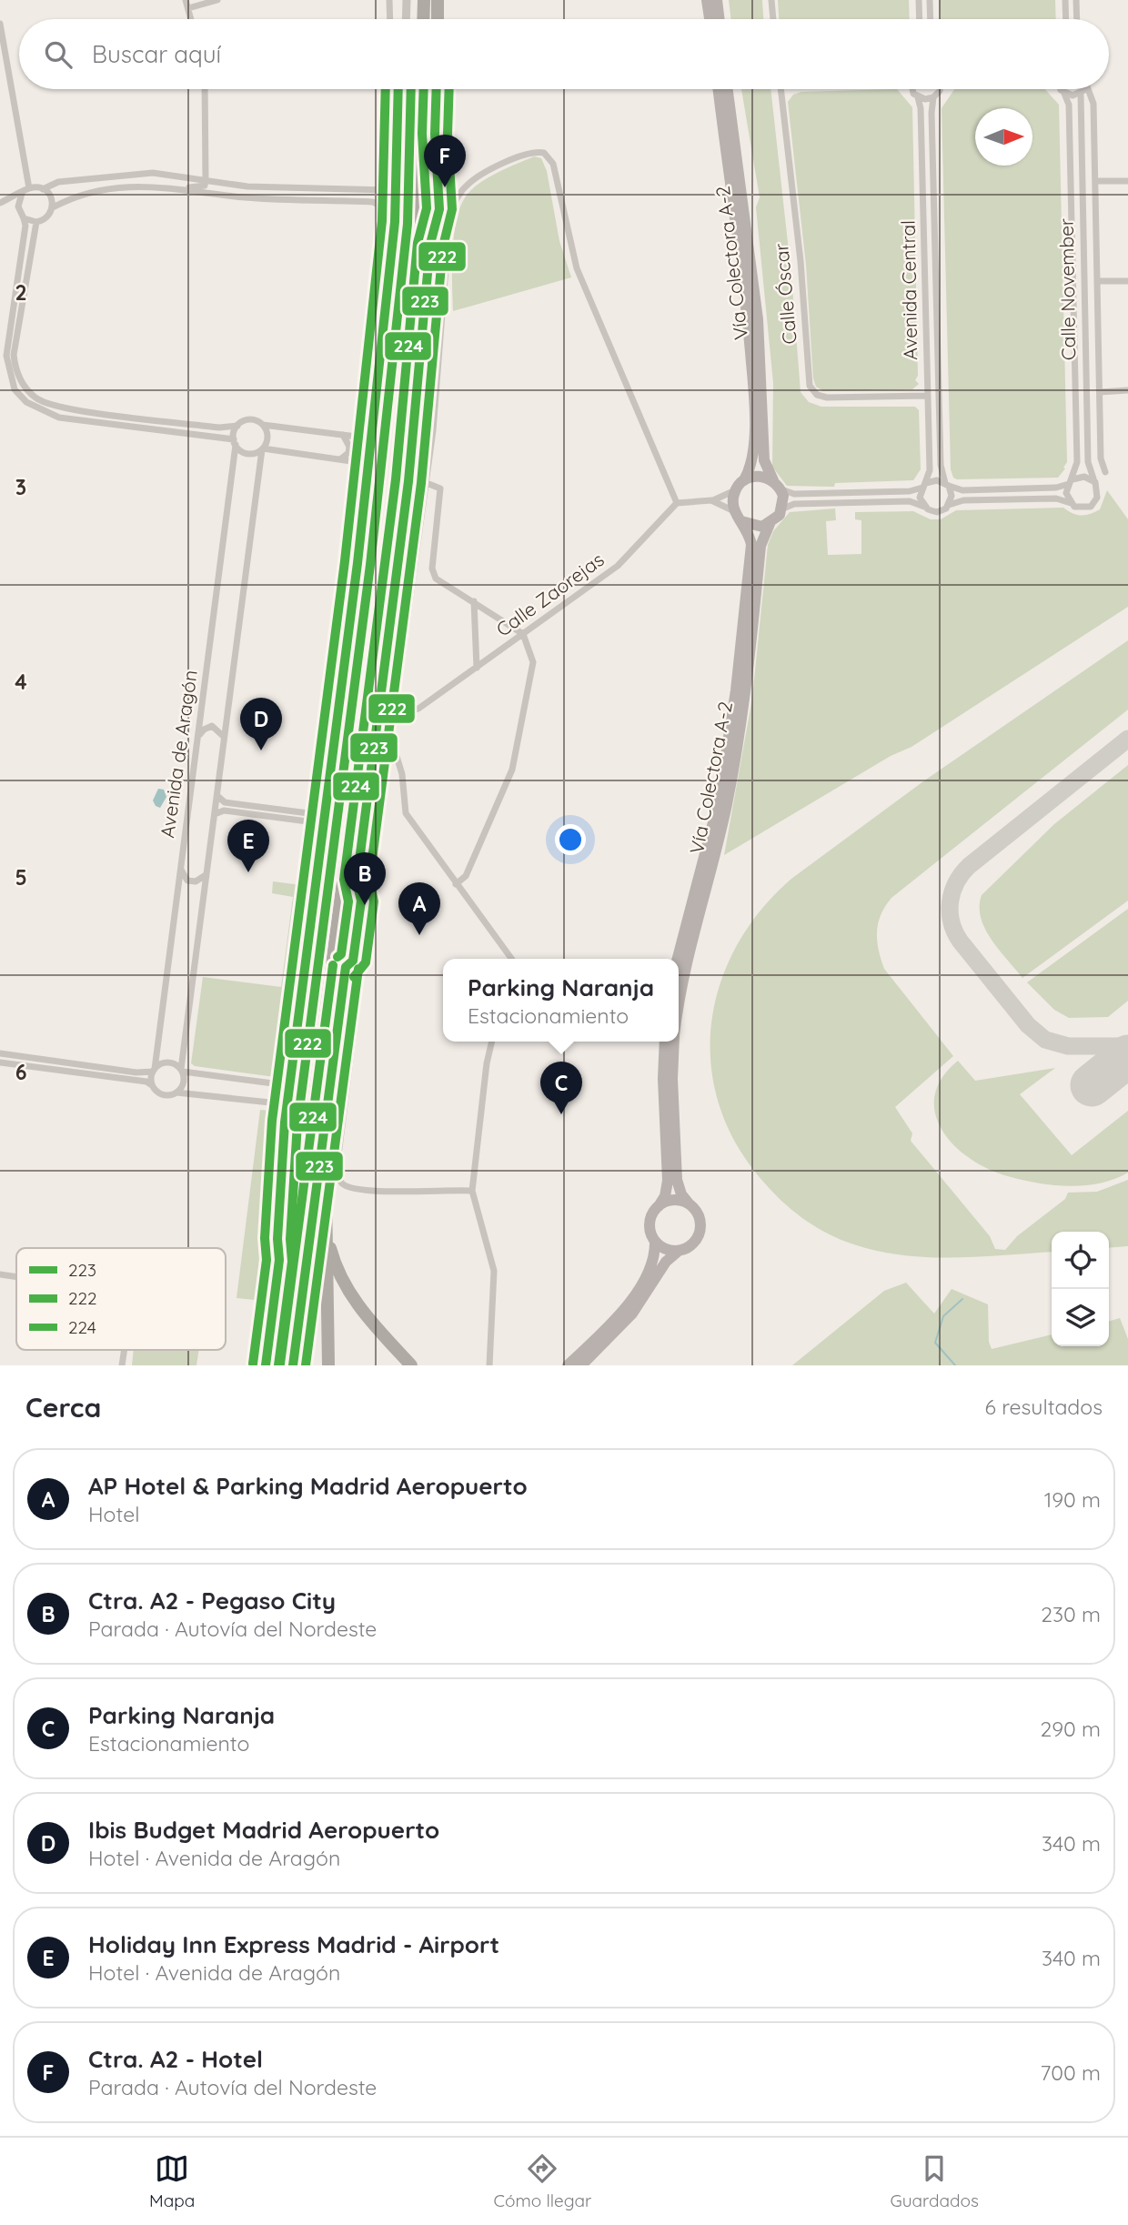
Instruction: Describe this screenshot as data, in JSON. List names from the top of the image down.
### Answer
{
  "streets": {
    "main road": ["Vía Colectora A-2"],
    "street": [
      "Calle November",
      "Avenida Central",
      "Calle Óscar",
      "Calle Zaorejas",
      "Avenida de Aragón"
    ]
  },
  "crossings": [
    ["Avenida Central", "Calle Óscar"]
  ],
  "lines": ["transit line 223", "transit line 222", "transit line 224"],
  "legend": ["223", "222", "224"],
  "north": "right",
  "page": {
    "search": "Buscar aquí",
    "pins": [
      "F",
      "D",
      "E",
      "B",
      "A",
      "C"
    ],
    "popup": ["Parking Naranja", "Estacionamiento"],
    "heading": ["Cerca", "6 resultados"],
    "list": [
      {
        "mark": "A",
        "name": "AP Hotel & Parking Madrid Aeropuerto",
        "note": "Hotel",
        "value": "190 m"
      },
      {
        "mark": "B",
        "name": "Ctra. A2 - Pegaso City",
        "note": "Parada · Autovía del Nordeste",
        "value": "230 m"
      },
      {
        "mark": "C",
        "name": "Parking Naranja",
        "note": "Estacionamiento",
        "value": "290 m"
      },
      {
        "mark": "D",
        "name": "Ibis Budget Madrid Aeropuerto",
        "note": "Hotel · Avenida de Aragón",
        "value": "340 m"
      },
      {
        "mark": "E",
        "name": "Holiday Inn Express Madrid - Airport",
        "note": "Hotel · Avenida de Aragón",
        "value": "340 m"
      },
      {
        "mark": "F",
        "name": "Ctra. A2 - Hotel",
        "note": "Parada · Autovía del Nordeste",
        "value": "700 m"
      }
    ],
    "nav": ["Mapa", "Cómo llegar", "Guardados"]
  },
  "grid": {
    "rows": [
      "2",
      "3",
      "4",
      "5",
      "6"
    ]
  }
}
